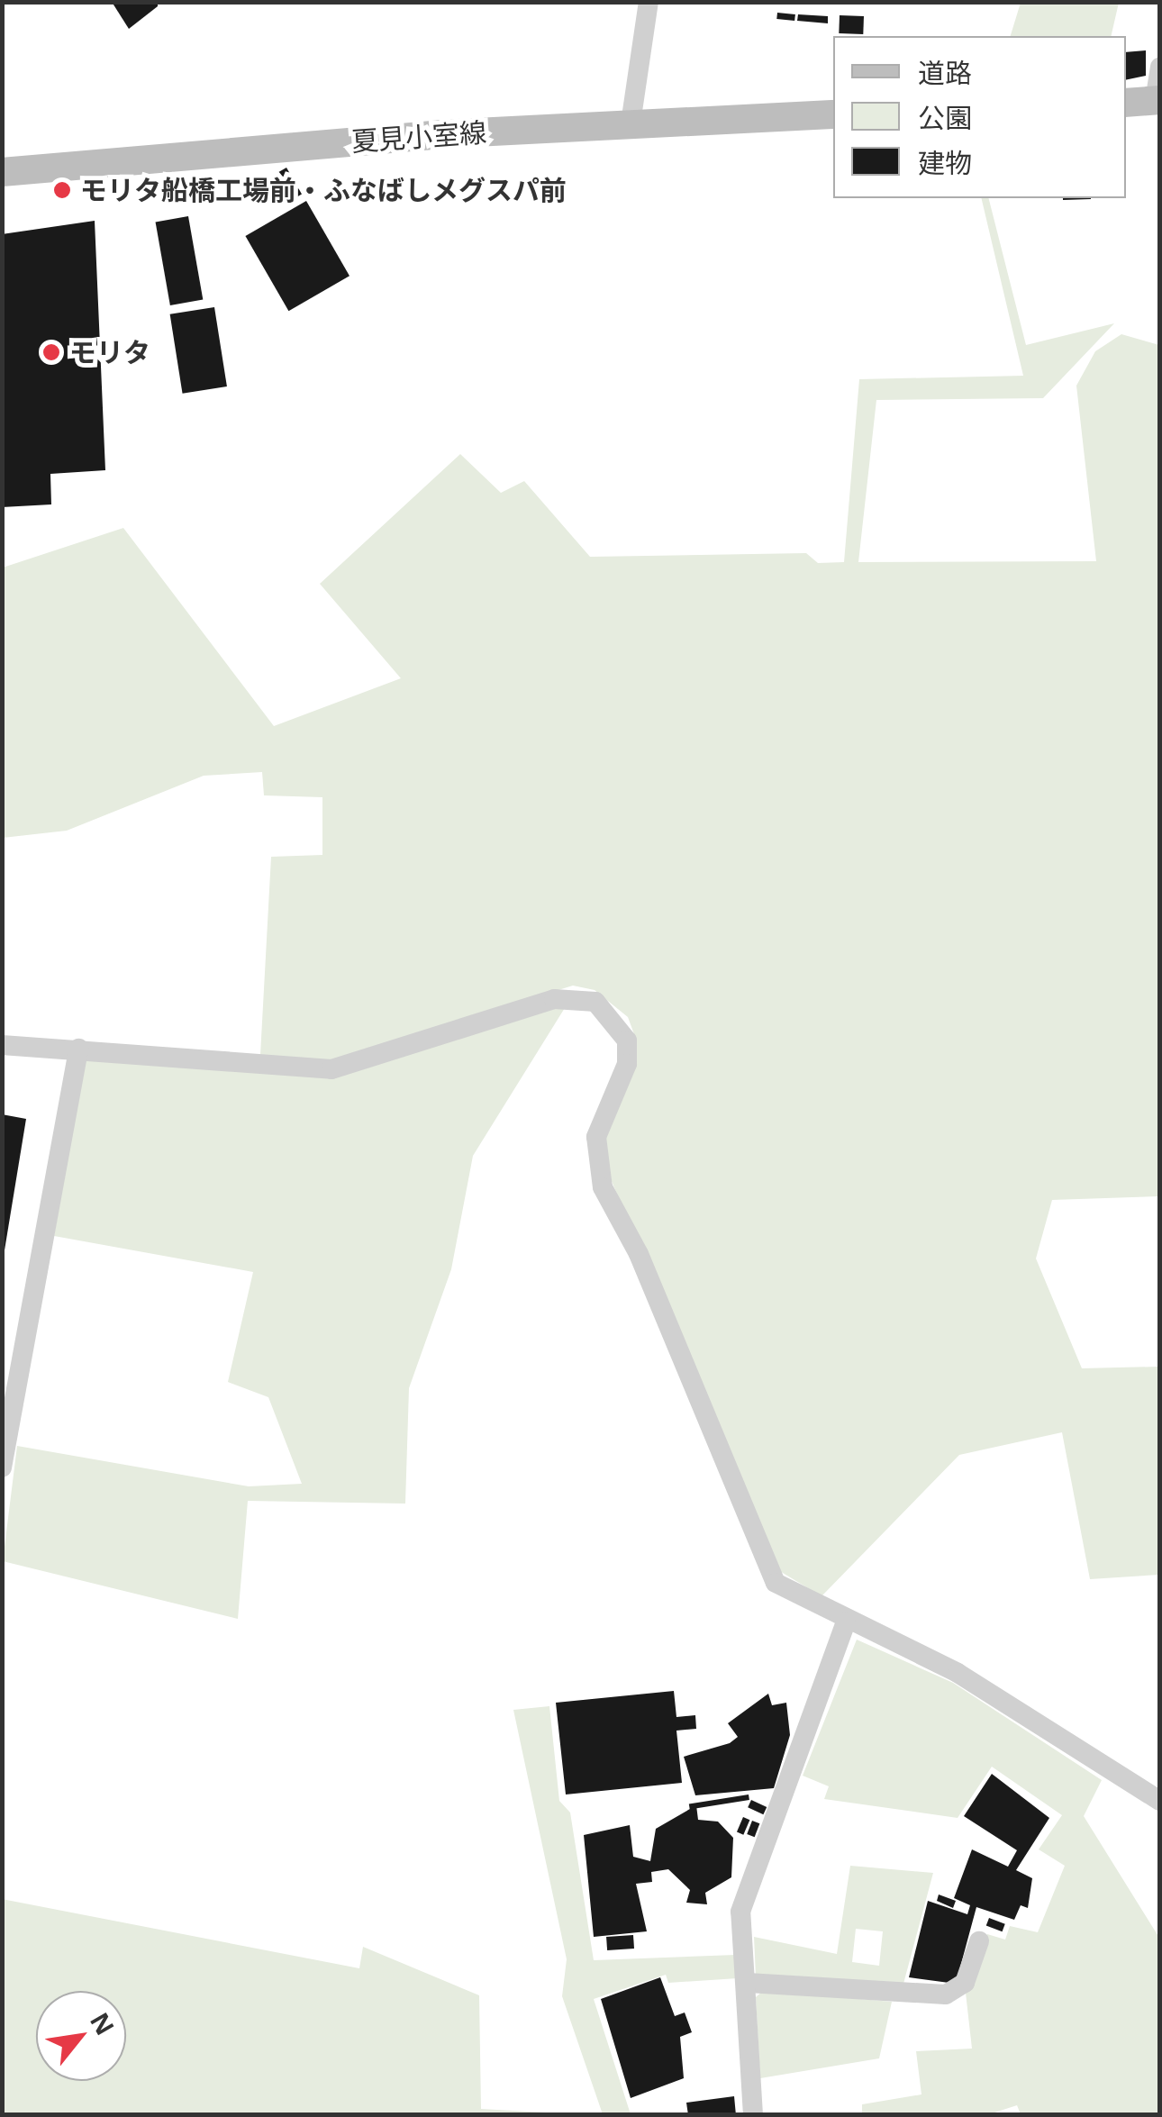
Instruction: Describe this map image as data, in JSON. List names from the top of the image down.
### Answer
{
  "streets": {
    "main road": ["夏見小室線"]
  },
  "places": ["モリタ船橋工場前・ふなばしメグスパ前", "モリタ"],
  "legend": ["道路", "公園", "建物"],
  "north": "top right"
}
